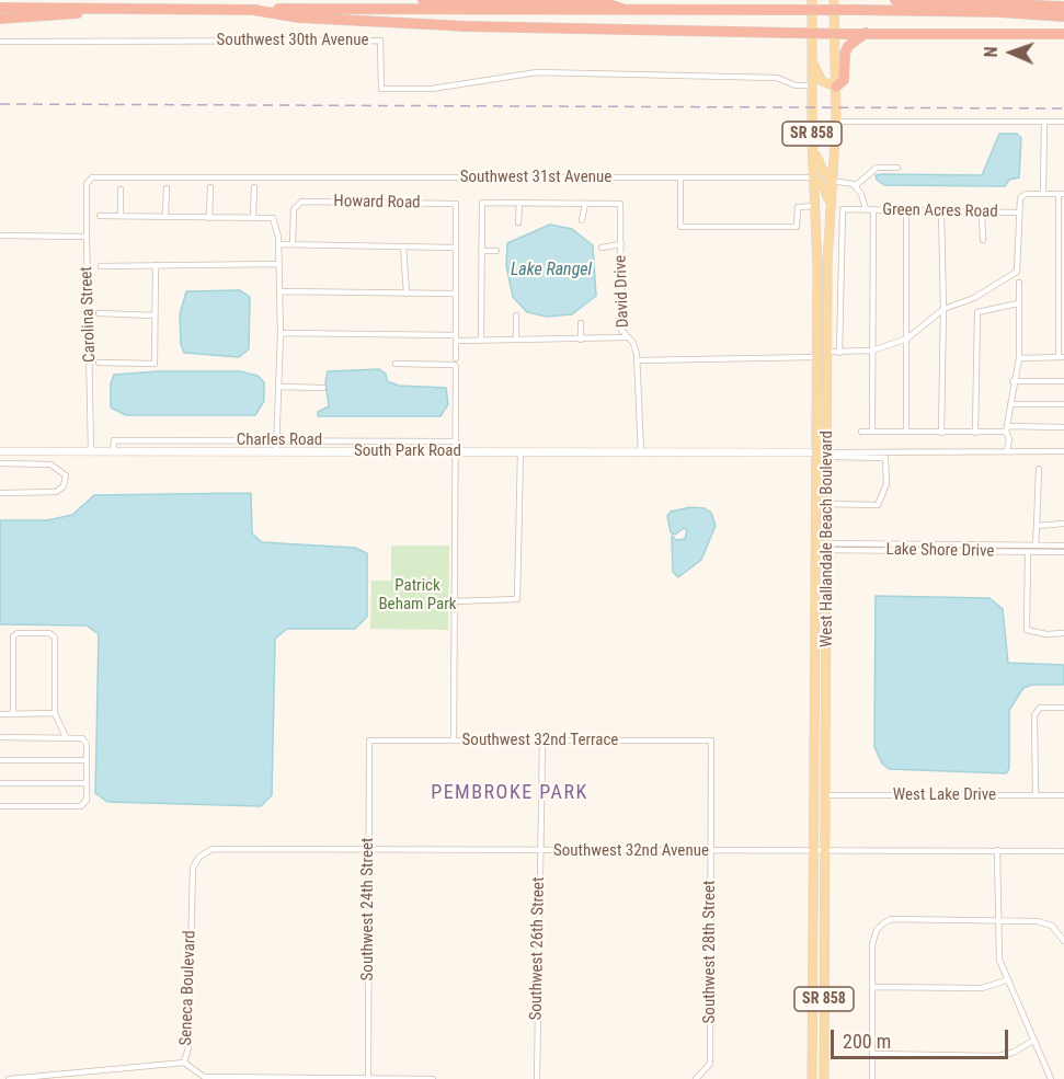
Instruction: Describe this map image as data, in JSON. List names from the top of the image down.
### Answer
{
  "streets": {
    "main road": ["SR 858", "West Hallandale Beach Boulevard"],
    "street": [
      "Southwest 30th Avenue",
      "Southwest 31st Avenue",
      "Howard Road",
      "Green Acres Road",
      "David Drive",
      "Carolina Street",
      "Charles Road",
      "South Park Road",
      "Lake Shore Drive",
      "Southwest 32nd Terrace",
      "West Lake Drive",
      "Southwest 32nd Avenue",
      "Southwest 24th Street",
      "Southwest 26th Street",
      "Southwest 28th Street",
      "Seneca Boulevard"
    ]
  },
  "crossings": [
    ["Southwest 30th Avenue", "West Hallandale Beach Boulevard"],
    ["Southwest 31st Avenue", "Carolina Street"],
    ["Southwest 31st Avenue", "West Hallandale Beach Boulevard"],
    ["David Drive", "South Park Road"],
    ["Carolina Street", "South Park Road"],
    ["Charles Road", "South Park Road"],
    ["South Park Road", "West Hallandale Beach Boulevard"],
    ["West Hallandale Beach Boulevard", "Lake Shore Drive"],
    ["West Hallandale Beach Boulevard", "West Lake Drive"],
    ["West Hallandale Beach Boulevard", "Southwest 32nd Avenue"],
    ["Southwest 32nd Terrace", "Southwest 24th Street"],
    ["Southwest 32nd Terrace", "Southwest 26th Street"],
    ["Southwest 32nd Terrace", "Southwest 28th Street"],
    ["Southwest 32nd Avenue", "Southwest 24th Street"],
    ["Southwest 32nd Avenue", "Southwest 26th Street"],
    ["Southwest 32nd Avenue", "Southwest 28th Street"],
    ["Southwest 32nd Avenue", "Seneca Boulevard"]
  ],
  "districts": ["PEMBROKE PARK"],
  "water": ["Lake Rangel"],
  "parks": ["Patrick Beham Park"],
  "scale_bar": "200 m",
  "north": "left"
}
